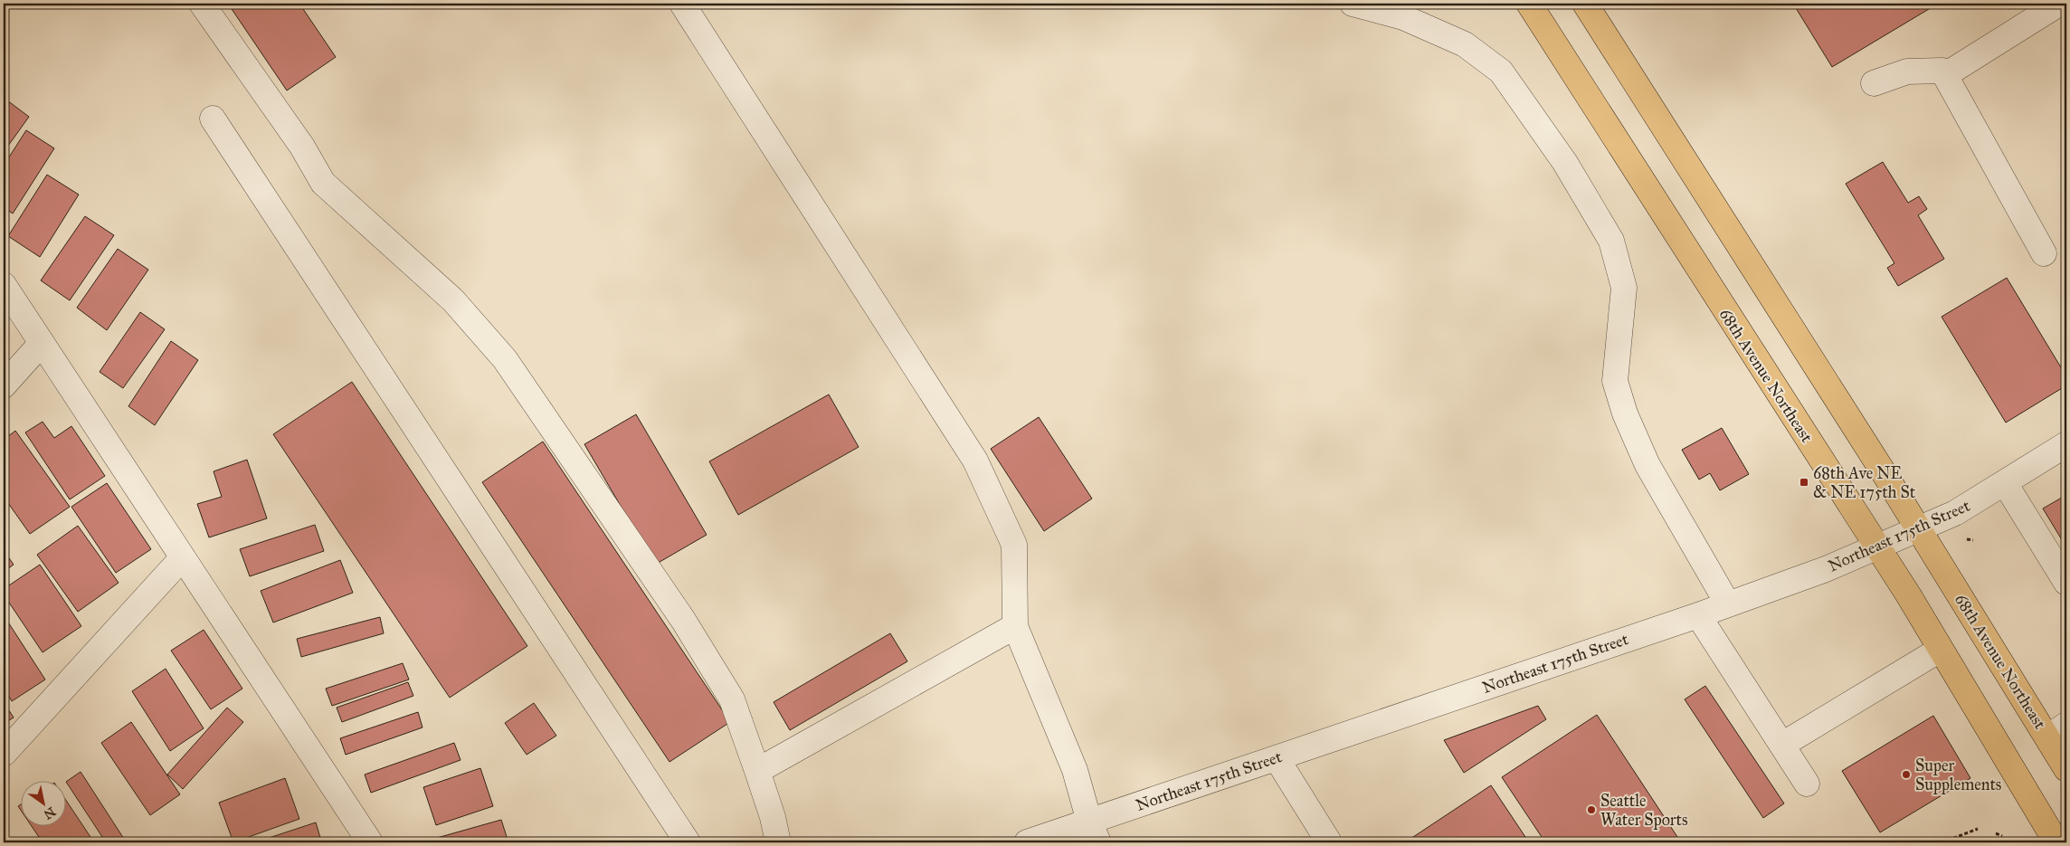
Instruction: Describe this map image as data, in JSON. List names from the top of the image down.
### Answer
{
  "streets": {
    "main road": ["68th Avenue Northeast"],
    "street": ["Northeast 175th Street"]
  },
  "crossings": [
    ["68th Avenue Northeast", "Northeast 175th Street"]
  ],
  "places": {
    "transit": ["68th Ave NE & NE 175th St"],
    "other": ["Super Supplements", "Seattle Water Sports"]
  },
  "north": "bottom right"
}
